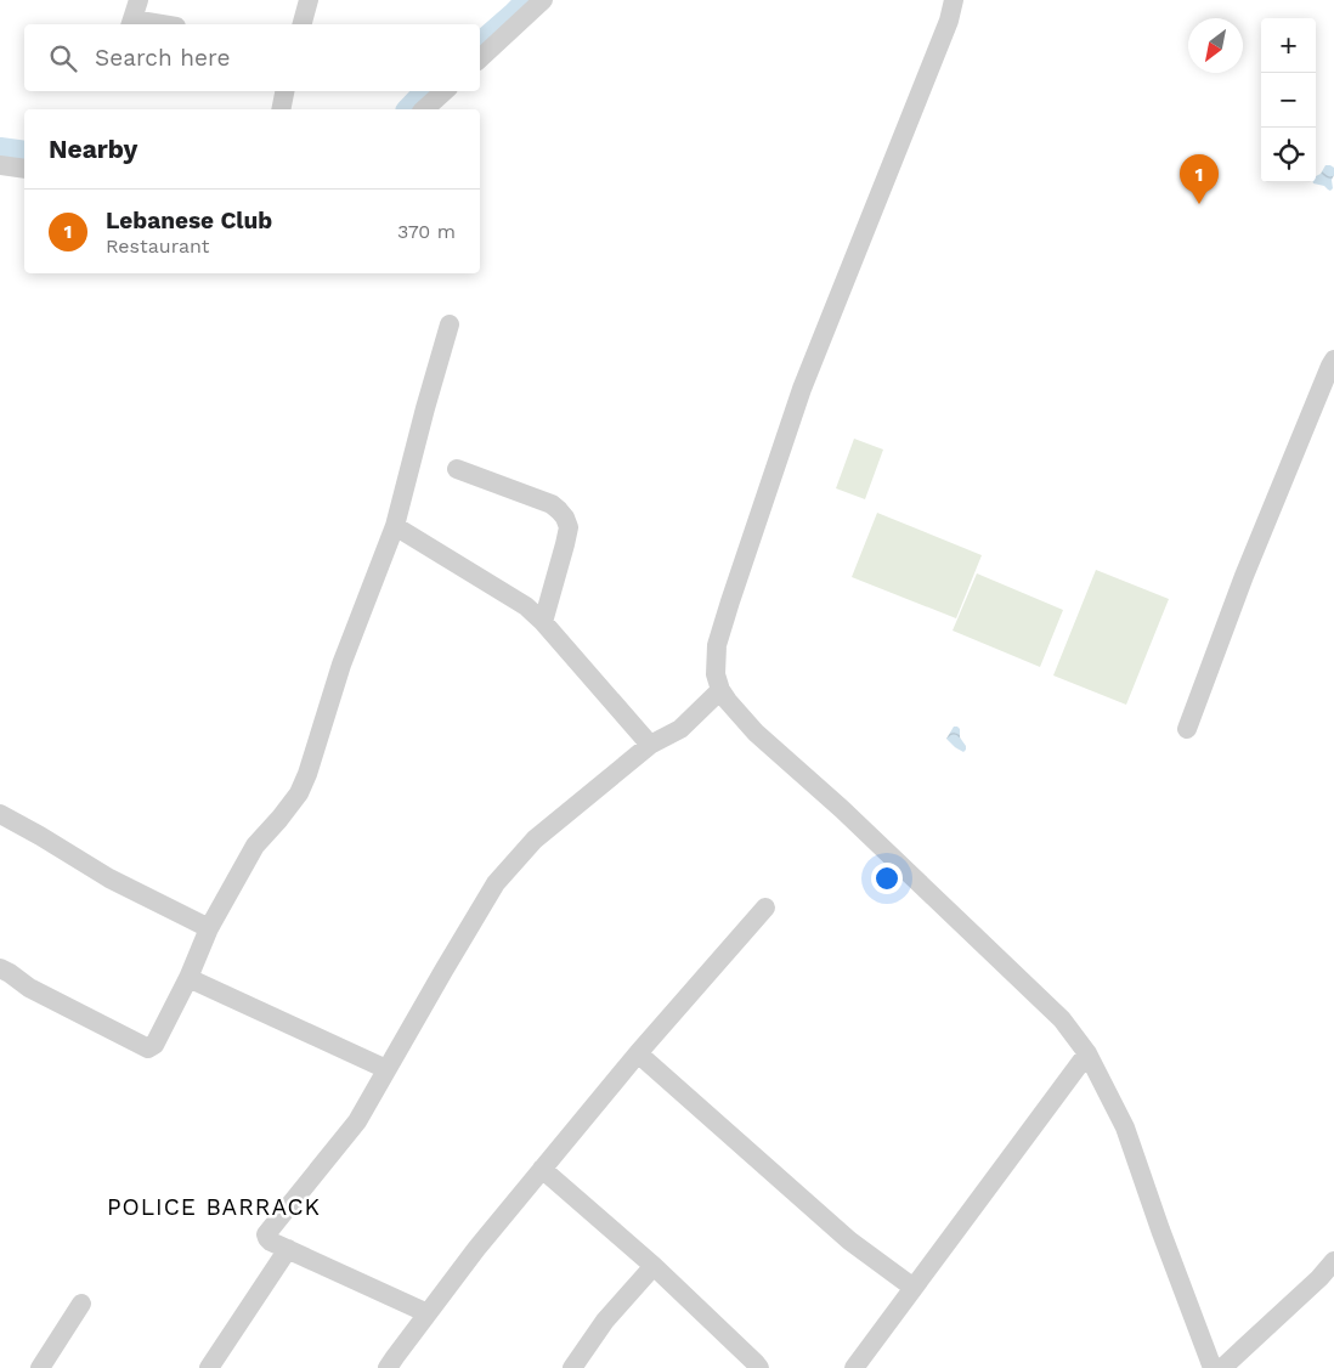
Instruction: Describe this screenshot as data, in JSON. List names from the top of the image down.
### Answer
{
  "districts": ["POLICE BARRACK"],
  "north": "bottom left",
  "page": {
    "map_buttons": ["+", "−"],
    "search": "Search here",
    "heading": "Nearby",
    "pins": "1",
    "list": [
      {
        "mark": "1",
        "name": "Lebanese Club",
        "note": "Restaurant",
        "value": "370 m"
      }
    ]
  }
}
